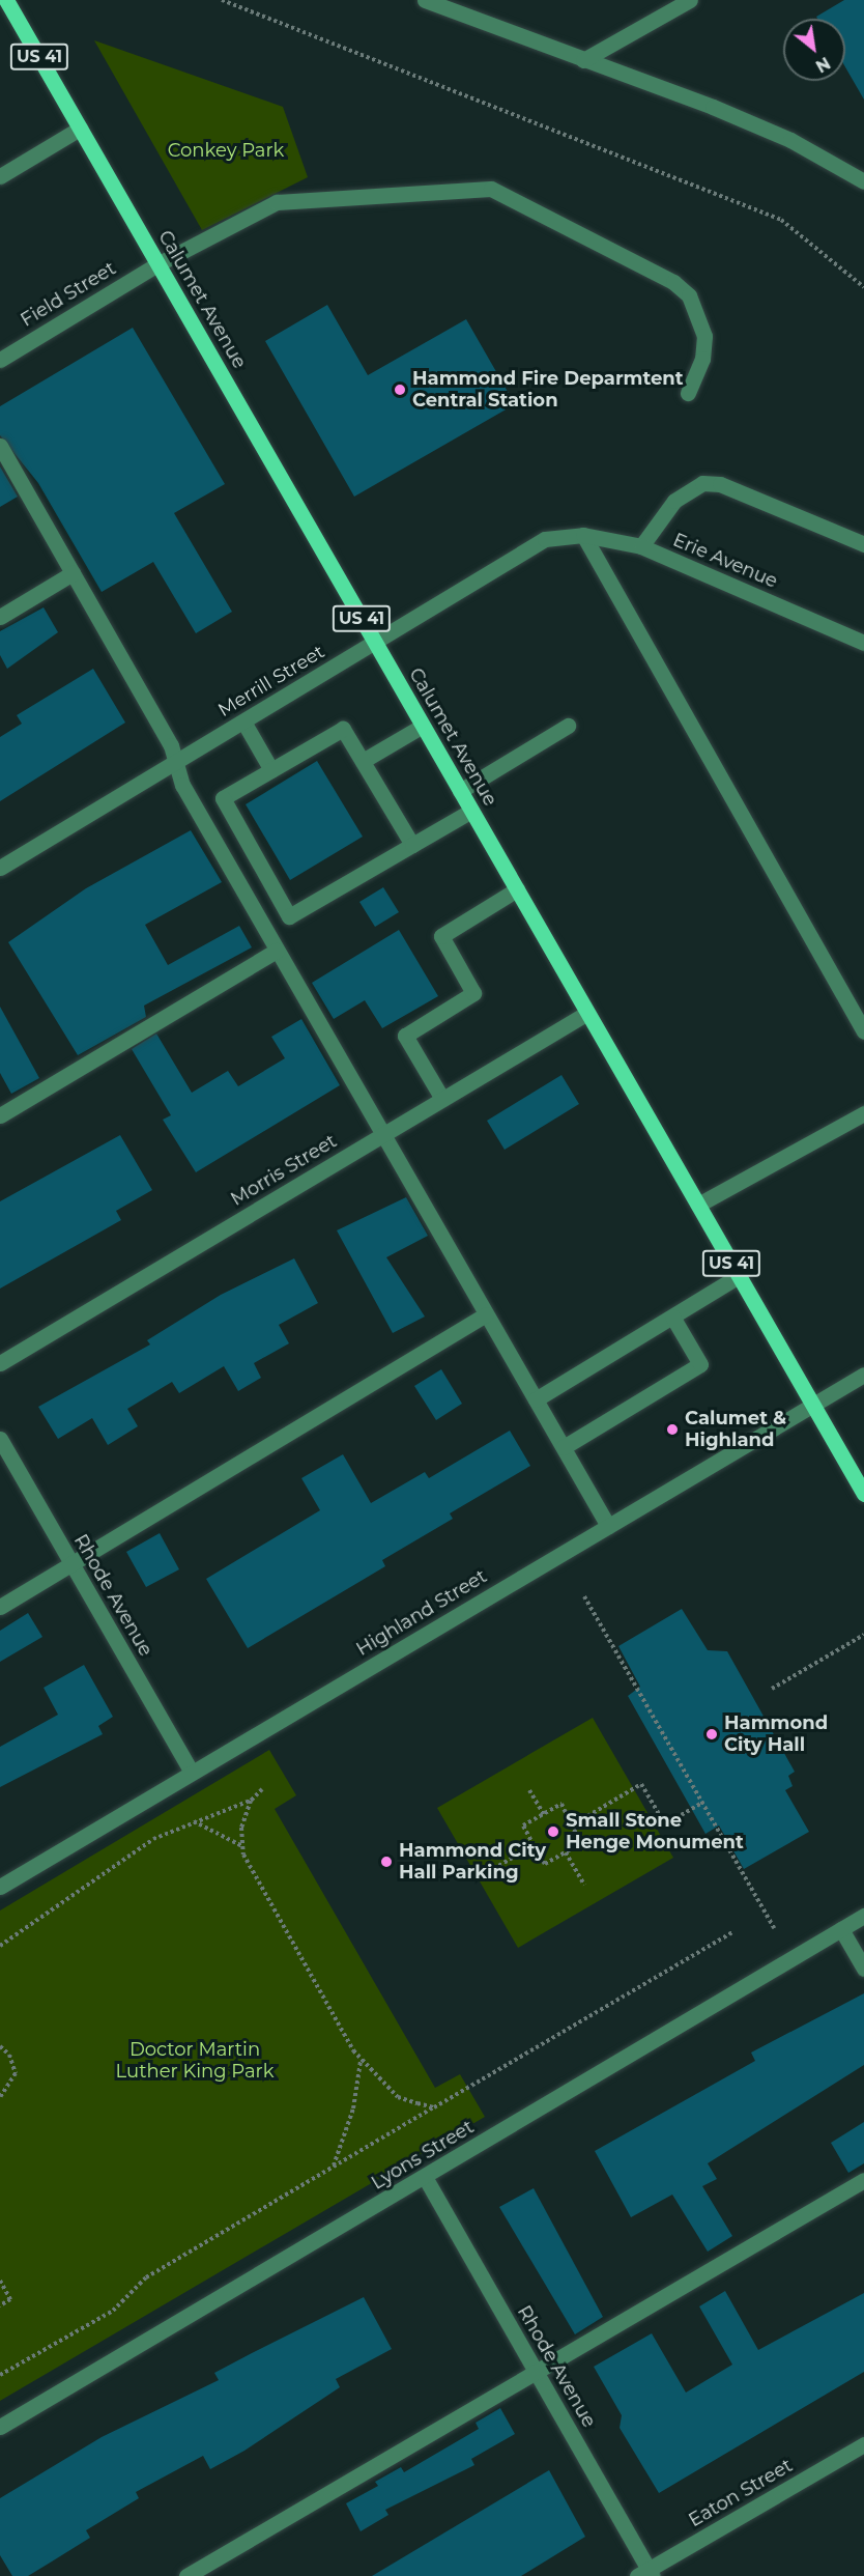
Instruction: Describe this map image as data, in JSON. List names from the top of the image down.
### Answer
{
  "streets": {
    "main road": ["US 41", "Calumet Avenue"],
    "street": [
      "Field Street",
      "Erie Avenue",
      "Merrill Street",
      "Morris Street",
      "Rhode Avenue",
      "Highland Street",
      "Lyons Street",
      "Eaton Street"
    ]
  },
  "crossings": [
    ["Field Street", "Calumet Avenue"],
    ["Calumet Avenue", "Merrill Street"],
    ["Calumet Avenue", "Morris Street"],
    ["Calumet Avenue", "Highland Street"],
    ["Erie Avenue", "Merrill Street"],
    ["Rhode Avenue", "Highland Street"],
    ["Rhode Avenue", "Lyons Street"],
    ["Rhode Avenue", "Eaton Street"]
  ],
  "parks": ["Conkey Park", "Doctor Martin Luther King Park"],
  "places": [
    "Hammond Fire Deparmtent Central Station",
    "Calumet & Highland",
    "Hammond City Hall",
    "Small Stone Henge Monument",
    "Hammond City Hall Parking"
  ],
  "north": "bottom right"
}
